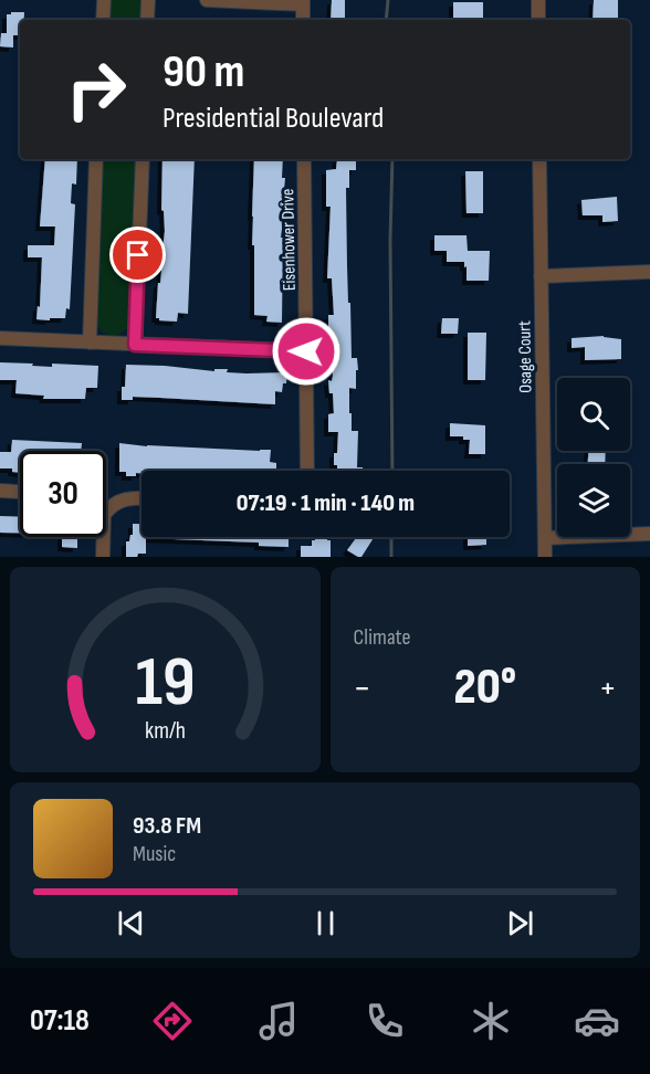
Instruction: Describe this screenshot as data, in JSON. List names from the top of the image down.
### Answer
{
  "streets": {
    "street": ["Eisenhower Drive", "Osage Court"]
  },
  "page": {
    "turn": ["90 m", "Presidential Boulevard"],
    "limit": "30",
    "trip": "07:19 · 1 min · 140 m",
    "tile": "Climate",
    "heat": ["−", "20°", "+"],
    "song": ["93.8 FM", "Music"],
    "tabs": "07:18",
    "gauge": ["19", "km/h"]
  }
}
